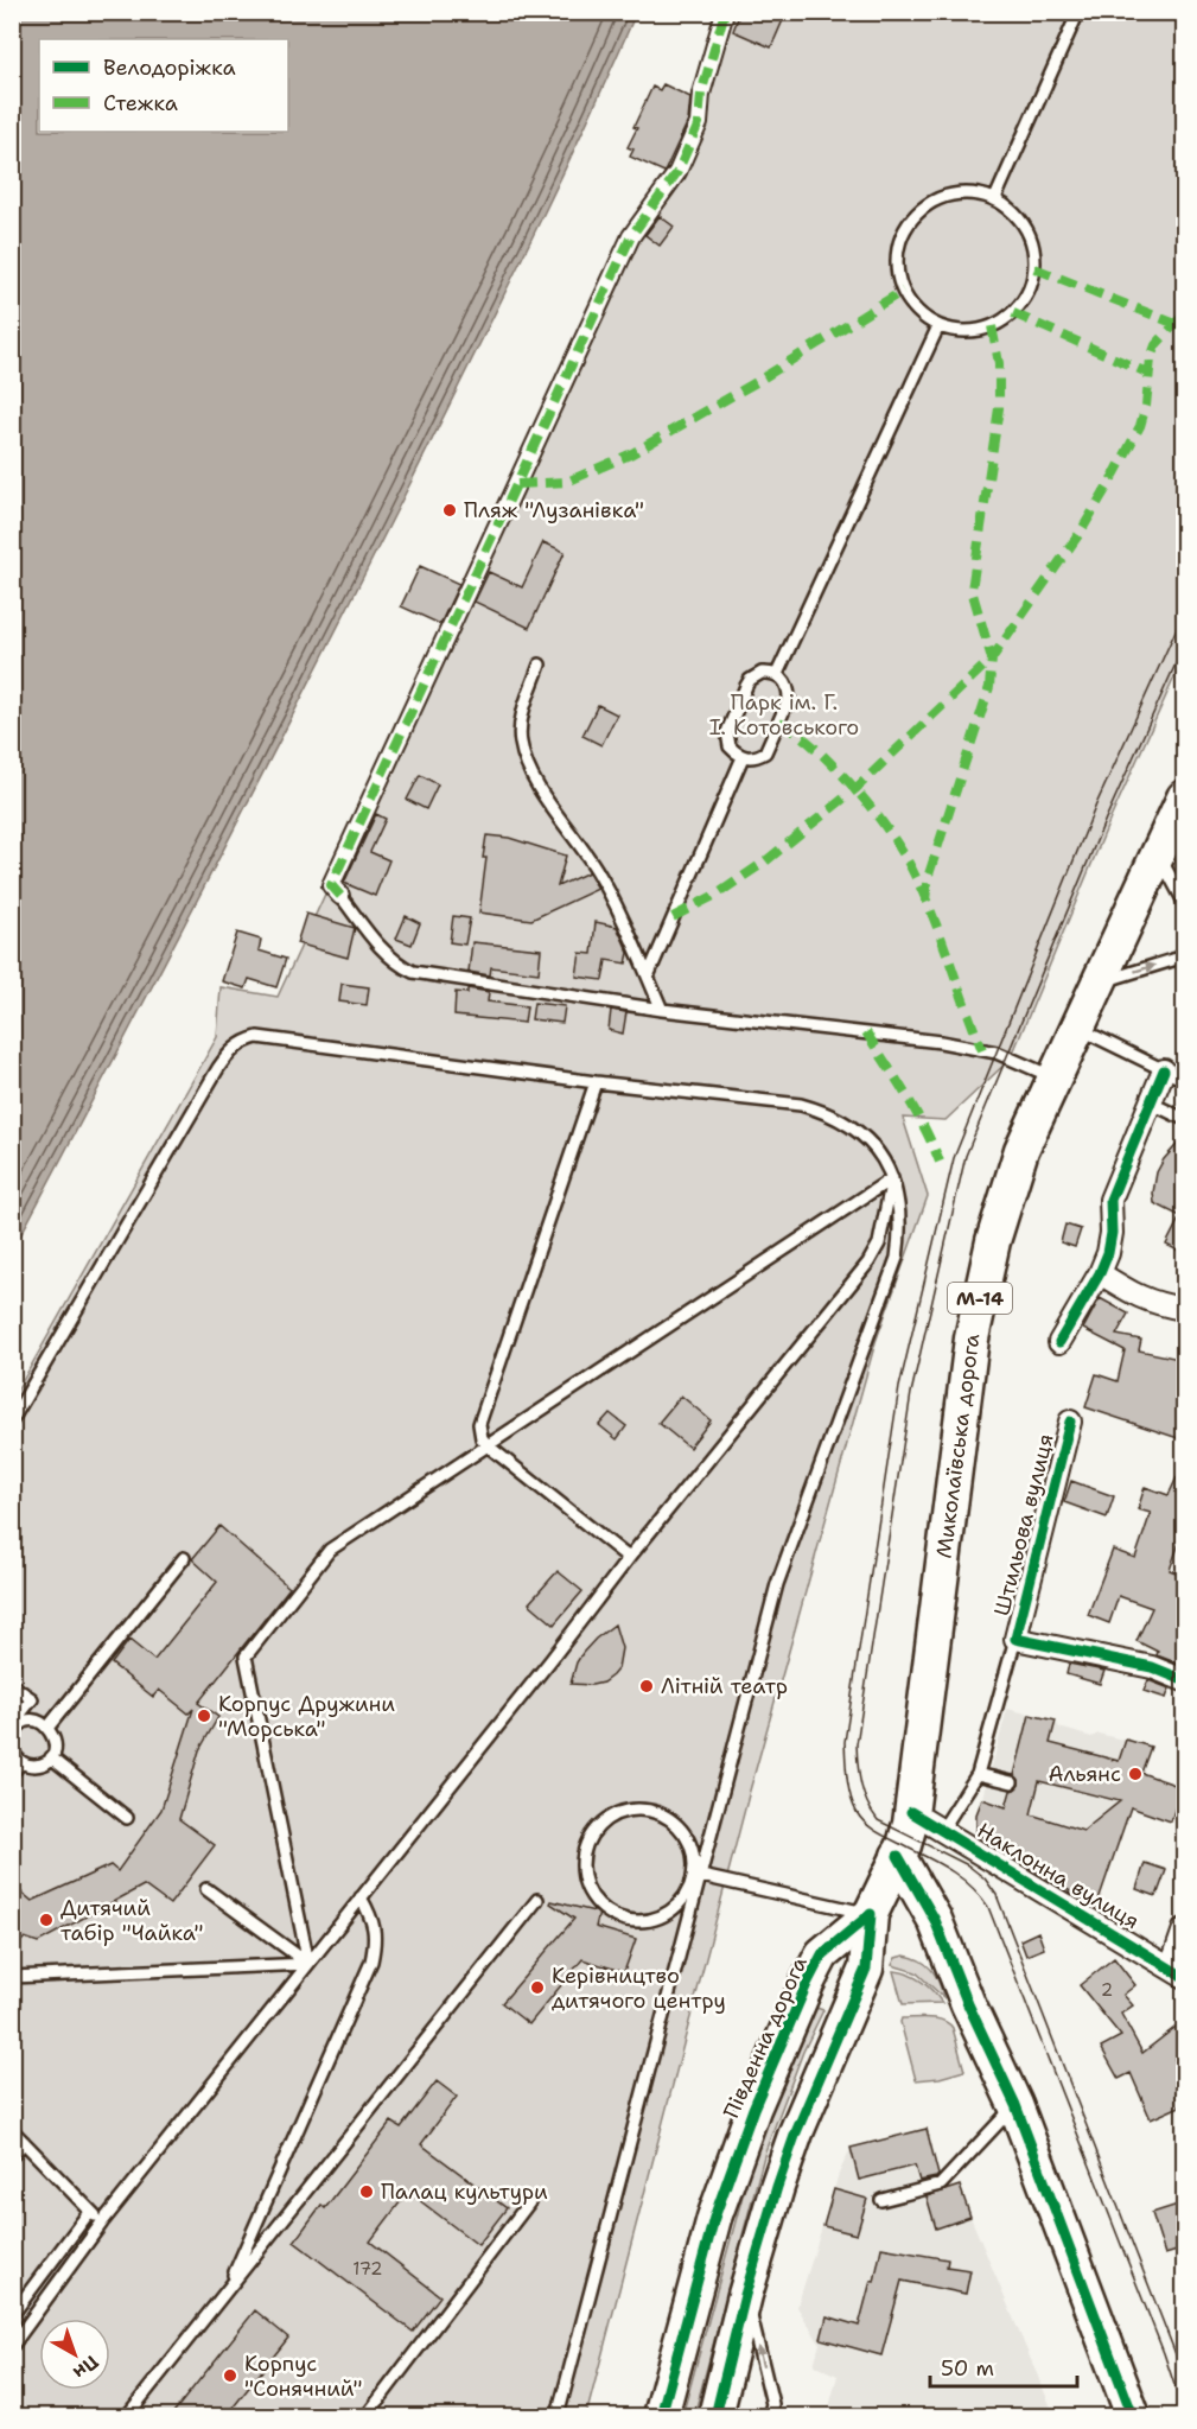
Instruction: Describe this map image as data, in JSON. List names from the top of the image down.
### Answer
{
  "streets": {
    "main road": ["М-14", "Миколаївська дорога", "Південна дорога"],
    "street": ["Штильова вулиця", "Наклонна вулиця"]
  },
  "crossings": [
    ["Миколаївська дорога", "Наклонна вулиця"],
    ["Миколаївська дорога", "Південна дорога"]
  ],
  "parks": ["Парк ім. Г. І. Котовського"],
  "places": [
    "Пляж \"Лузанівка\"",
    "Літній театр",
    "Корпус Дружини \"Морська\"",
    "Альянс",
    "Дитячий табір \"Чайка\"",
    "Керівництво дитячого центру",
    "Палац культури",
    "Корпус \"Сонячний\""
  ],
  "house_numbers": ["2", "172"],
  "legend": ["Велодоріжка", "Стежка"],
  "scale_bar": "50 m",
  "north": "bottom right"
}
